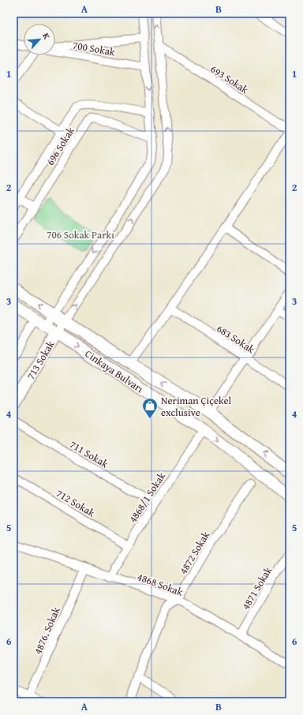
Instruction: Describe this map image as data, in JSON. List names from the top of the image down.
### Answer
{
  "streets": {
    "main road": ["713 Sokak", "Cinkaya Bulvarı"],
    "street": [
      "700 Sokak",
      "693 Sokak",
      "696 Sokak",
      "683 Sokak",
      "711 Sokak",
      "4868/1 Sokak",
      "712 Sokak",
      "4872 Sokak",
      "4868 Sokak",
      "4871 Sokak",
      "4876. Sokak"
    ]
  },
  "crossings": [
    ["713 Sokak", "Cinkaya Bulvarı"],
    ["Cinkaya Bulvarı", "4868/1 Sokak"],
    ["711 Sokak", "4868/1 Sokak"],
    ["4868/1 Sokak", "712 Sokak"],
    ["4868/1 Sokak", "4868 Sokak"],
    ["4872 Sokak", "4868 Sokak"],
    ["4868 Sokak", "4871 Sokak"],
    ["4868 Sokak", "4876. Sokak"]
  ],
  "parks": ["706 Sokak Parkı"],
  "places": {
    "shop": ["Neriman Çiçekel exclusive"]
  },
  "north": "top right",
  "grid": {
    "columns": ["A", "B"],
    "rows": [
      "1",
      "2",
      "3",
      "4",
      "5",
      "6"
    ]
  }
}
